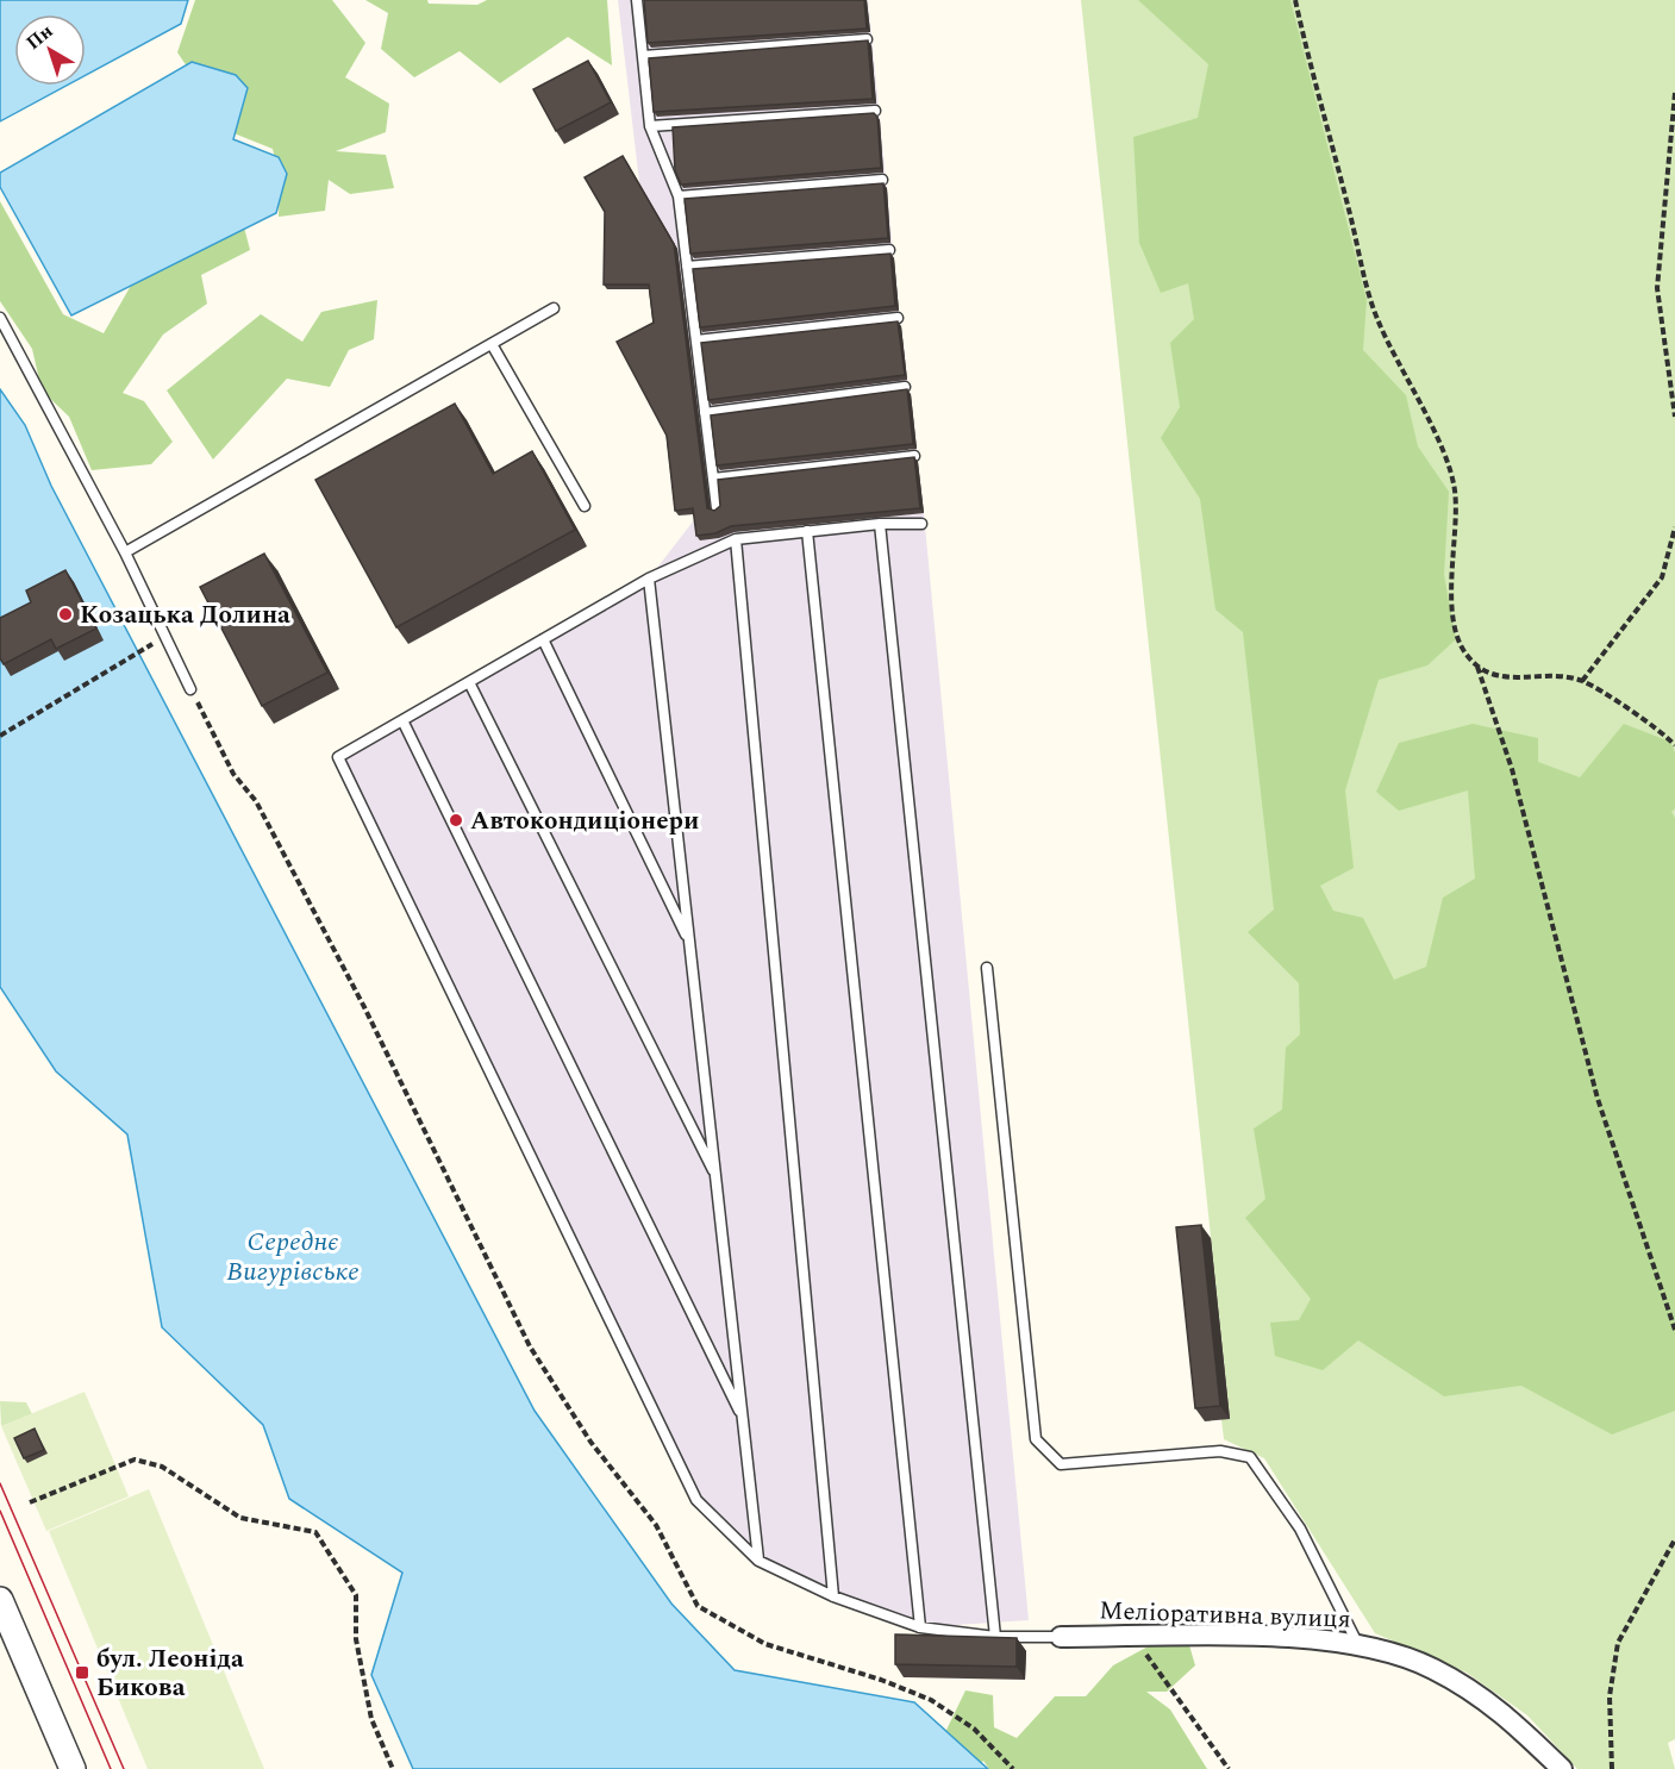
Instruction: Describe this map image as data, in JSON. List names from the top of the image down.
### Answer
{
  "streets": {
    "street": ["Меліоративна вулиця"]
  },
  "water": ["Середнє Вигурівське"],
  "places": {
    "other": ["Козацька Долина", "Автокондиціонери"],
    "transit": ["бул. Леоніда Бикова"]
  },
  "north": "top left"
}
